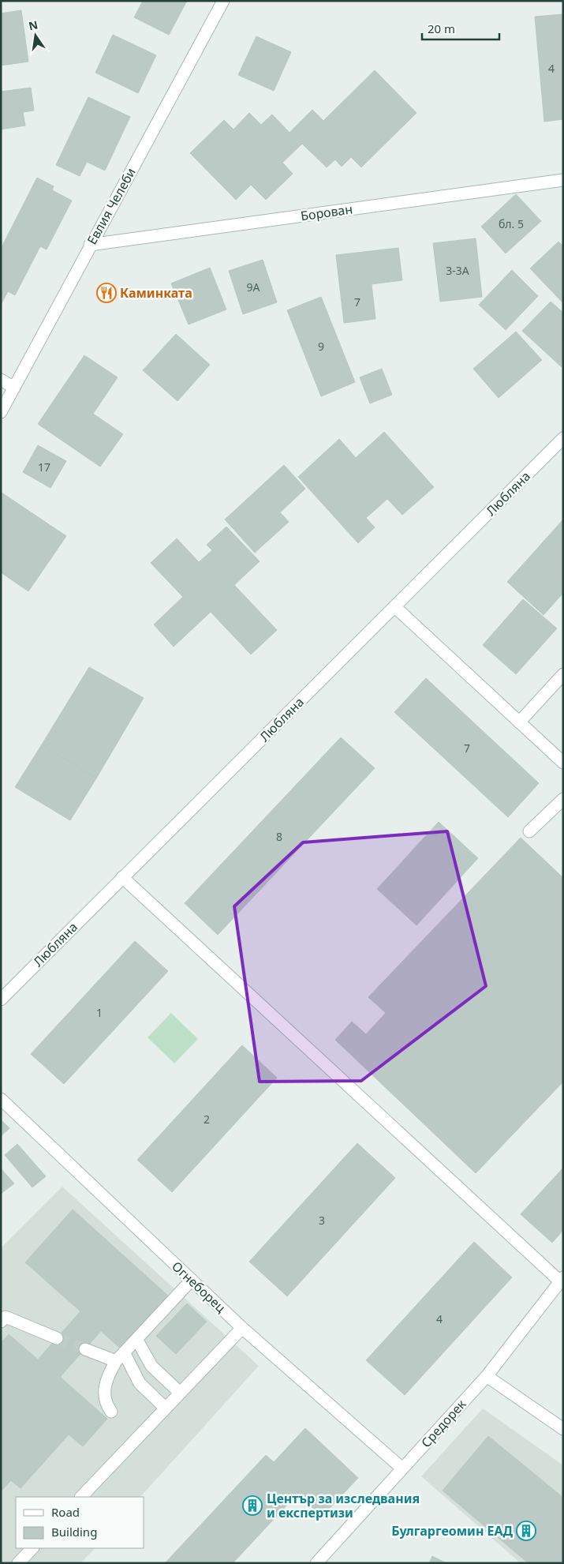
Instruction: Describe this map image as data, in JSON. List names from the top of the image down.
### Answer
{
  "streets": {
    "street": [
      "Евлия Челеби",
      "Борован",
      "Любляна",
      "Огнеборец",
      "Средорек"
    ]
  },
  "crossings": [
    ["Евлия Челеби", "Борован"],
    ["Огнеборец", "Средорек"]
  ],
  "places": {
    "restaurant": ["Каминката"],
    "building": ["Център за изследвания и експертизи", "Булгаргеомин ЕАД"]
  },
  "house_numbers": [
    "4",
    "бл. 5",
    "3-3А",
    "9А",
    "7",
    "9",
    "17",
    "7",
    "8",
    "1",
    "2",
    "3",
    "4"
  ],
  "legend": ["Road", "Building"],
  "scale_bar": "20 m",
  "north": "top"
}
